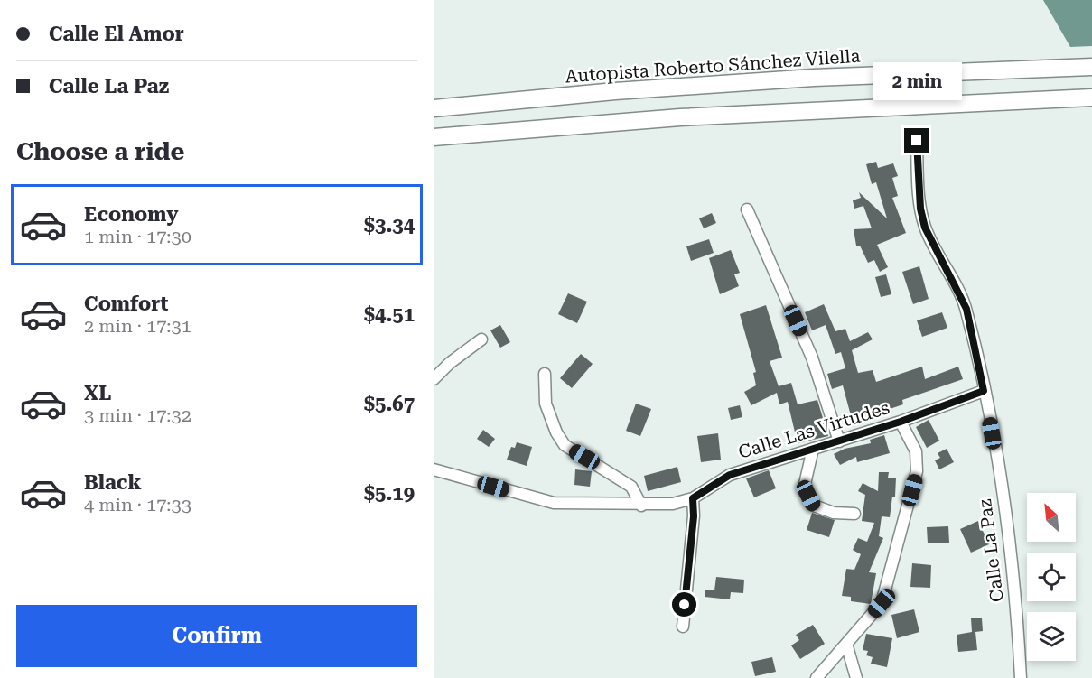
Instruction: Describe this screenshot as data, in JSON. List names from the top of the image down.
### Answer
{
  "streets": {
    "highway": ["Autopista Roberto Sánchez Vilella"],
    "street": ["Calle Las Virtudes", "Calle La Paz"]
  },
  "crossings": [
    ["Calle Las Virtudes", "Calle La Paz"]
  ],
  "north": "top left",
  "page": {
    "banner": ["Calle El Amor", "Calle La Paz"],
    "bubble": "2 min",
    "heading": "Choose a ride",
    "list": [
      {
        "name": "Economy",
        "note": "1 min · 17:30",
        "value": "$3.34"
      },
      {
        "name": "Comfort",
        "note": "2 min · 17:31",
        "value": "$4.51"
      },
      {
        "name": "XL",
        "note": "3 min · 17:32",
        "value": "$5.67"
      },
      {
        "name": "Black",
        "note": "4 min · 17:33",
        "value": "$5.19"
      }
    ],
    "buttons": "Confirm"
  }
}
